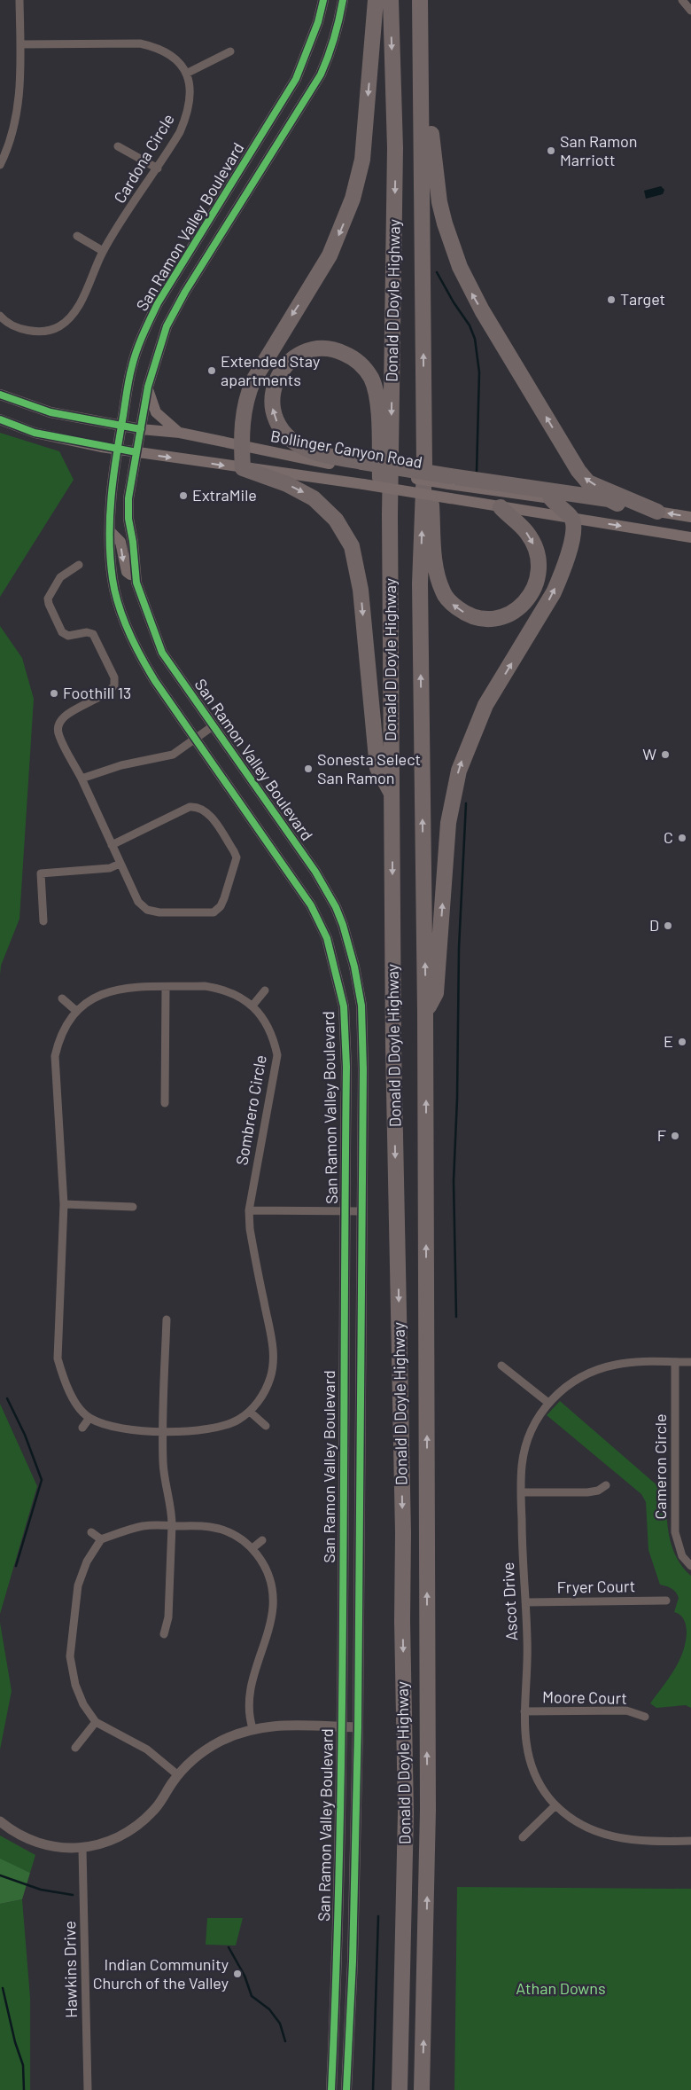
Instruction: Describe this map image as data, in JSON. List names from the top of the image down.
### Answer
{
  "streets": {
    "highway": ["Donald D Doyle Highway"],
    "main road": ["San Ramon Valley Boulevard", "Bollinger Canyon Road"],
    "street": [
      "Cardona Circle",
      "Sombrero Circle",
      "Cameron Circle",
      "Fryer Court",
      "Ascot Drive",
      "Moore Court",
      "Hawkins Drive"
    ]
  },
  "crossings": [
    ["San Ramon Valley Boulevard", "Bollinger Canyon Road"],
    ["Cameron Circle", "Ascot Drive"],
    ["Fryer Court", "Ascot Drive"],
    ["Ascot Drive", "Moore Court"]
  ],
  "parks": ["Athan Downs"],
  "places": [
    "San Ramon Marriott",
    "Target",
    "Extended Stay apartments",
    "ExtraMile",
    "Foothill 13",
    "W",
    "Sonesta Select San Ramon",
    "C",
    "D",
    "E",
    "F",
    "Indian Community Church of the Valley"
  ]
}
